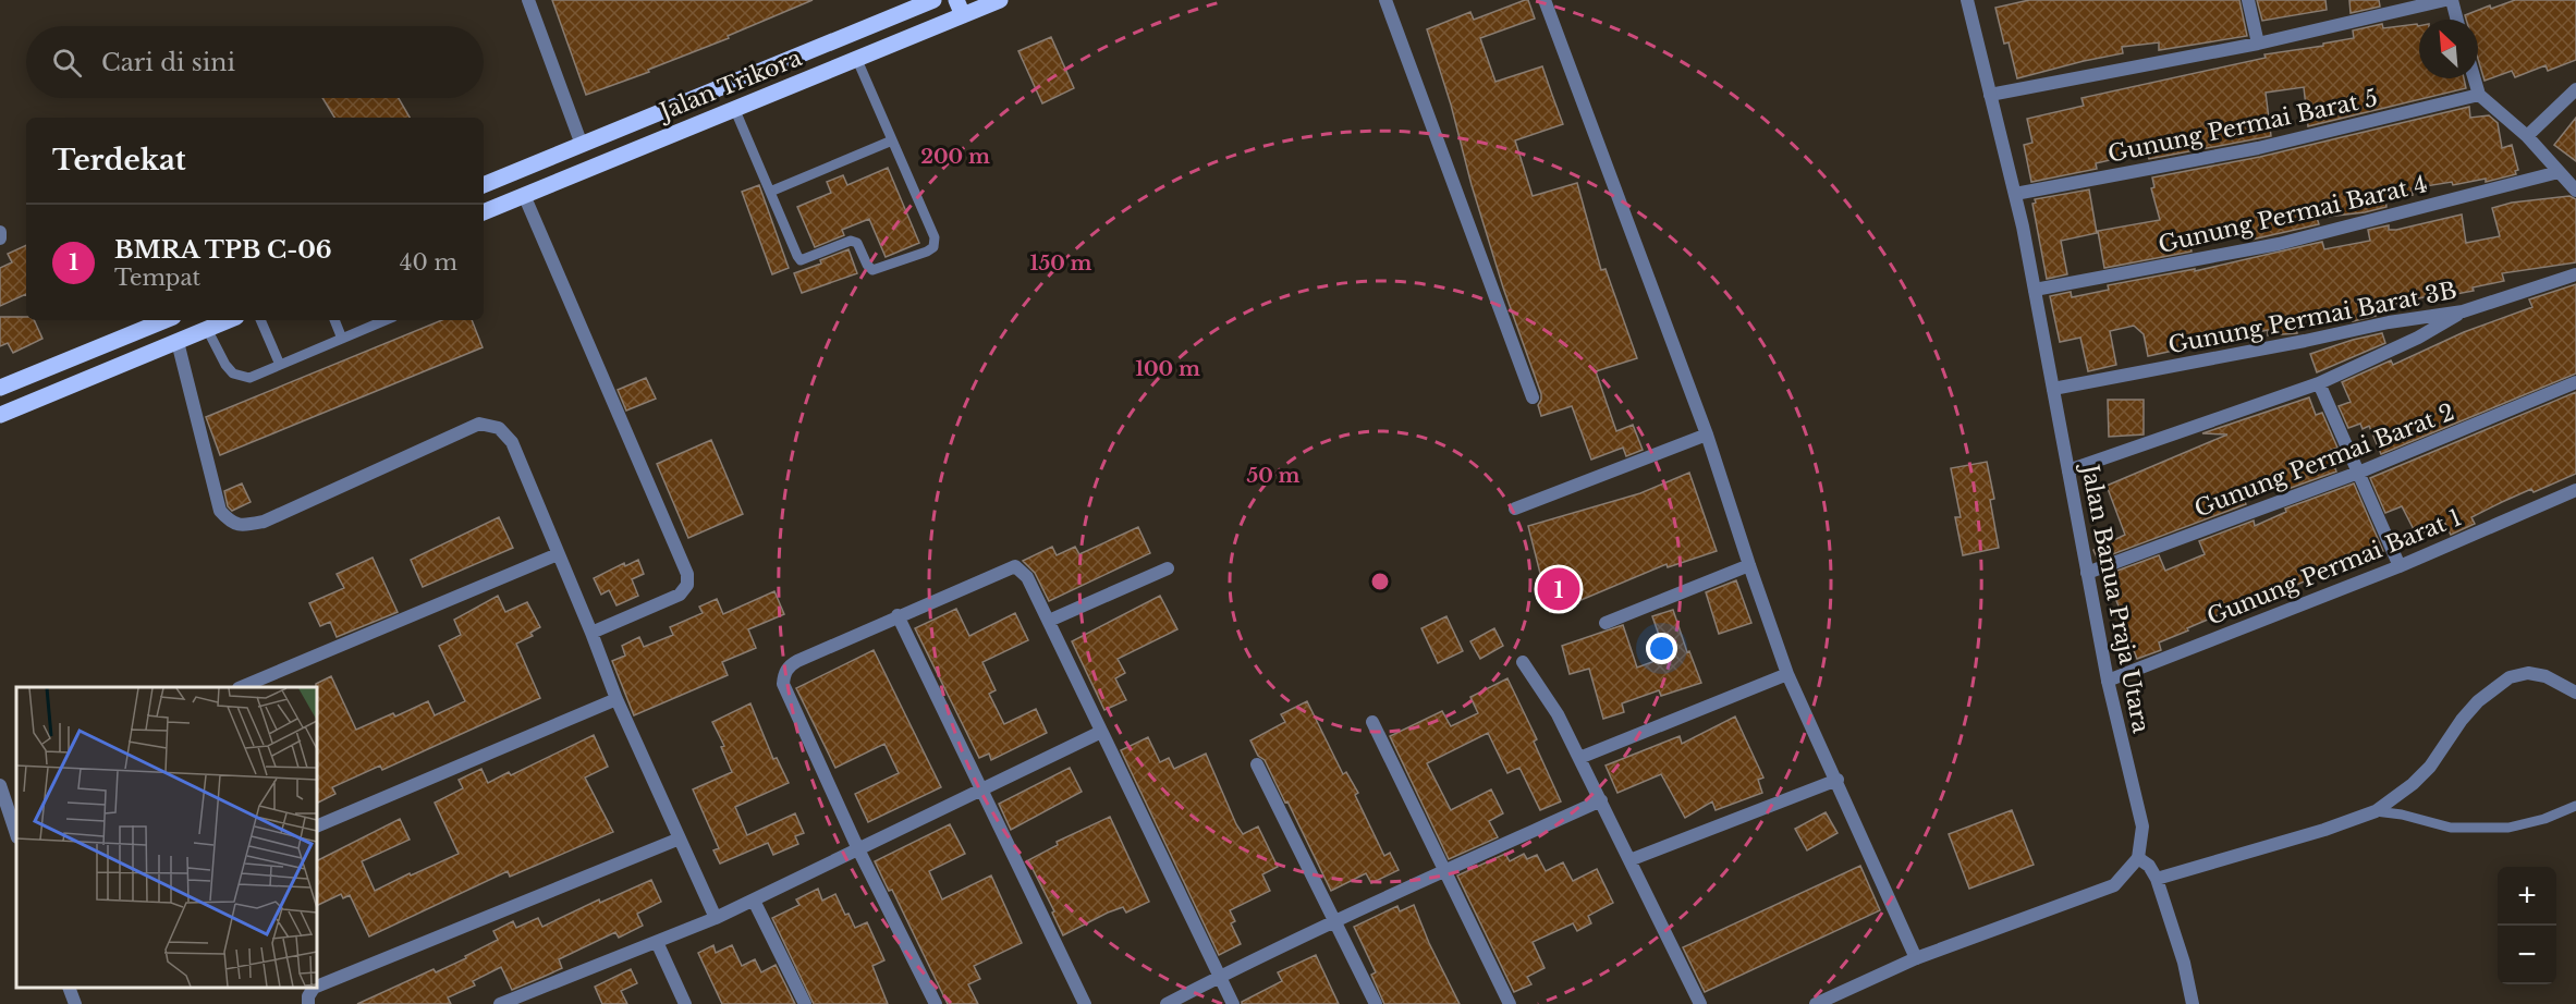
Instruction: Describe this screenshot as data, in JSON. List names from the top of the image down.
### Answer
{
  "streets": {
    "main road": ["Jalan Trikora"],
    "street": [
      "Gunung Permai Barat 5",
      "Gunung Permai Barat 4",
      "Gunung Permai Barat 3B",
      "Gunung Permai Barat 2",
      "Gunung Permai Barat 1",
      "Jalan Banua Praja Utara"
    ]
  },
  "crossings": [
    ["Gunung Permai Barat 5", "Jalan Banua Praja Utara"],
    ["Gunung Permai Barat 4", "Jalan Banua Praja Utara"],
    ["Gunung Permai Barat 3B", "Jalan Banua Praja Utara"],
    ["Gunung Permai Barat 2", "Jalan Banua Praja Utara"],
    ["Gunung Permai Barat 1", "Jalan Banua Praja Utara"]
  ],
  "north": "top left",
  "page": {
    "search": "Cari di sini",
    "heading": "Terdekat",
    "list": [
      {
        "mark": "1",
        "name": "BMRA TPB C-06",
        "note": "Tempat",
        "value": "40 m"
      }
    ],
    "pins": "1",
    "map_buttons": ["+", "−"]
  },
  "rings": [
    "200 m",
    "150 m",
    "100 m",
    "50 m"
  ]
}
